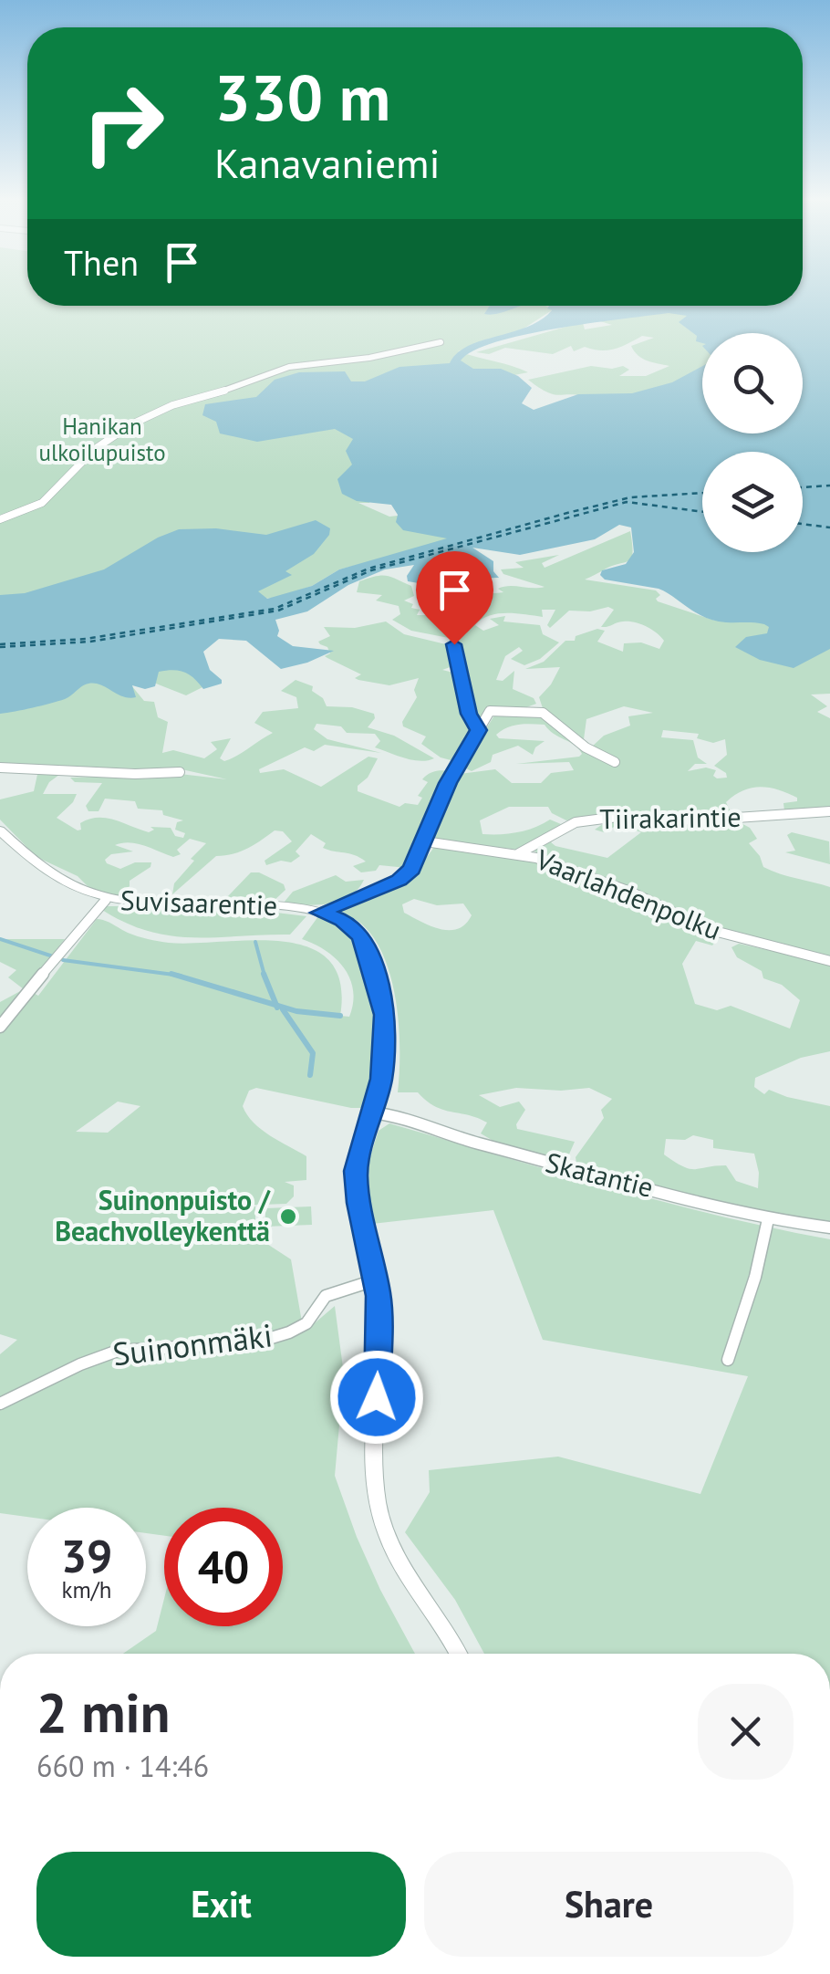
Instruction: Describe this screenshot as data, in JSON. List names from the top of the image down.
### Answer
{
  "streets": {
    "street": [
      "Tiirakarintie",
      "Vaarlahdenpolku",
      "Suvisaarentie",
      "Skatantie",
      "Suinonmäki"
    ]
  },
  "crossings": [
    ["Tiirakarintie", "Vaarlahdenpolku"],
    ["Suvisaarentie", "Skatantie"],
    ["Suvisaarentie", "Suinonmäki"]
  ],
  "parks": ["Hanikan ulkoilupuisto"],
  "places": ["Suinonpuisto / Beachvolleykenttä"],
  "page": {
    "turn": ["330 m", "Kanavaniemi"],
    "then": "Then",
    "speed": "39 km/h",
    "limit": "40",
    "heading": ["2 min", "660 m · 14:46"],
    "buttons": ["Exit", "Share"]
  }
}
